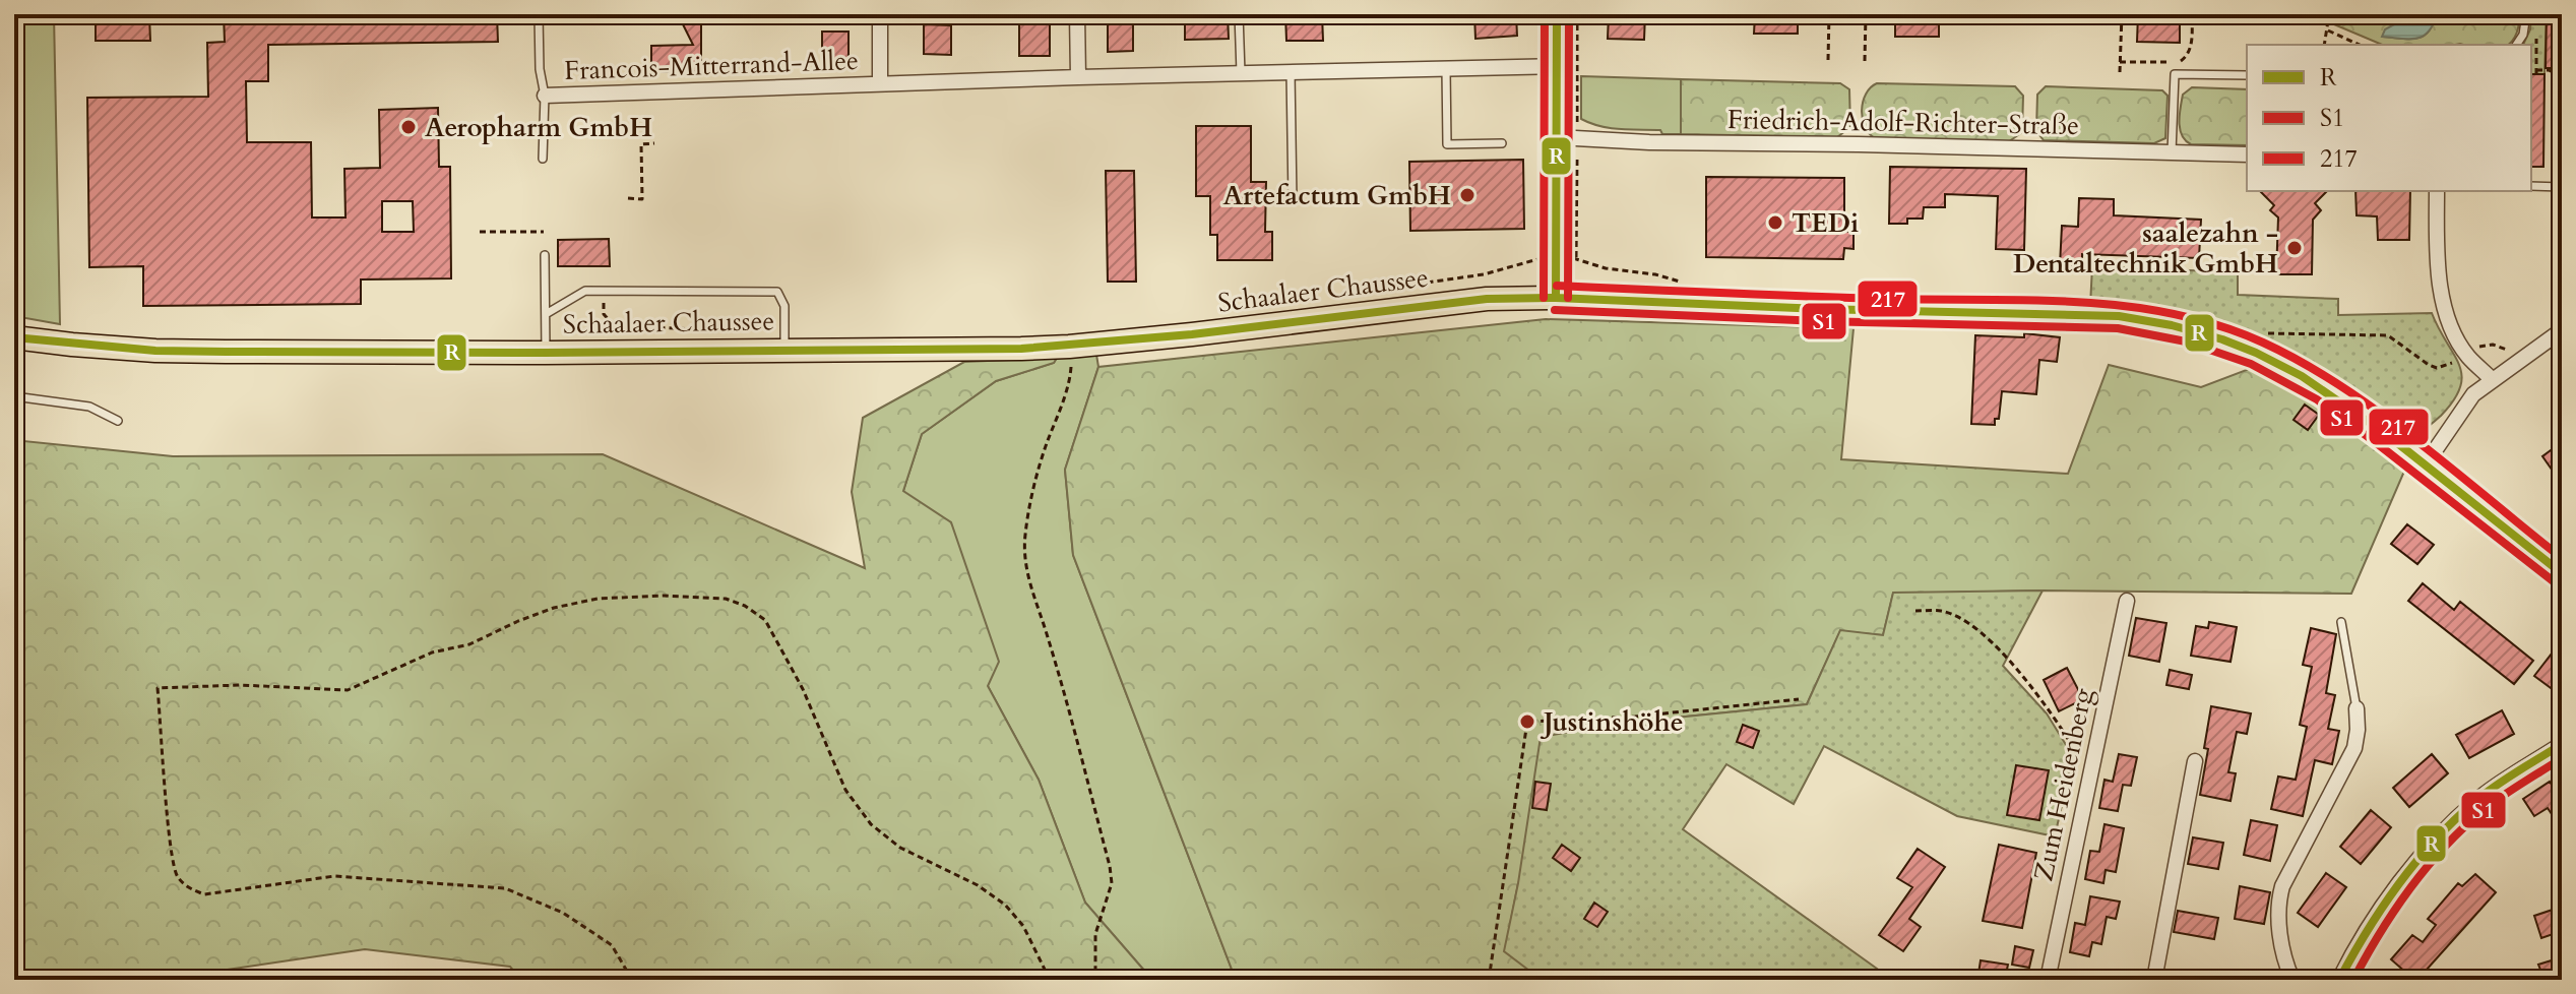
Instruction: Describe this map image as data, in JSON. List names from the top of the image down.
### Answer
{
  "streets": {
    "main road": ["Schaalaer Chaussee"],
    "street": ["Francois-Mitterrand-Allee", "Friedrich-Adolf-Richter-Straße", "Zum Heidenberg"]
  },
  "places": [
    "Aeropharm GmbH",
    "Artefactum GmbH",
    "TEDi",
    "saalezahn - Dentaltechnik GmbH",
    "Justinshöhe"
  ],
  "lines": ["transit line R", "transit line S1", "transit line 217"],
  "legend": ["R", "S1", "217"]
}
